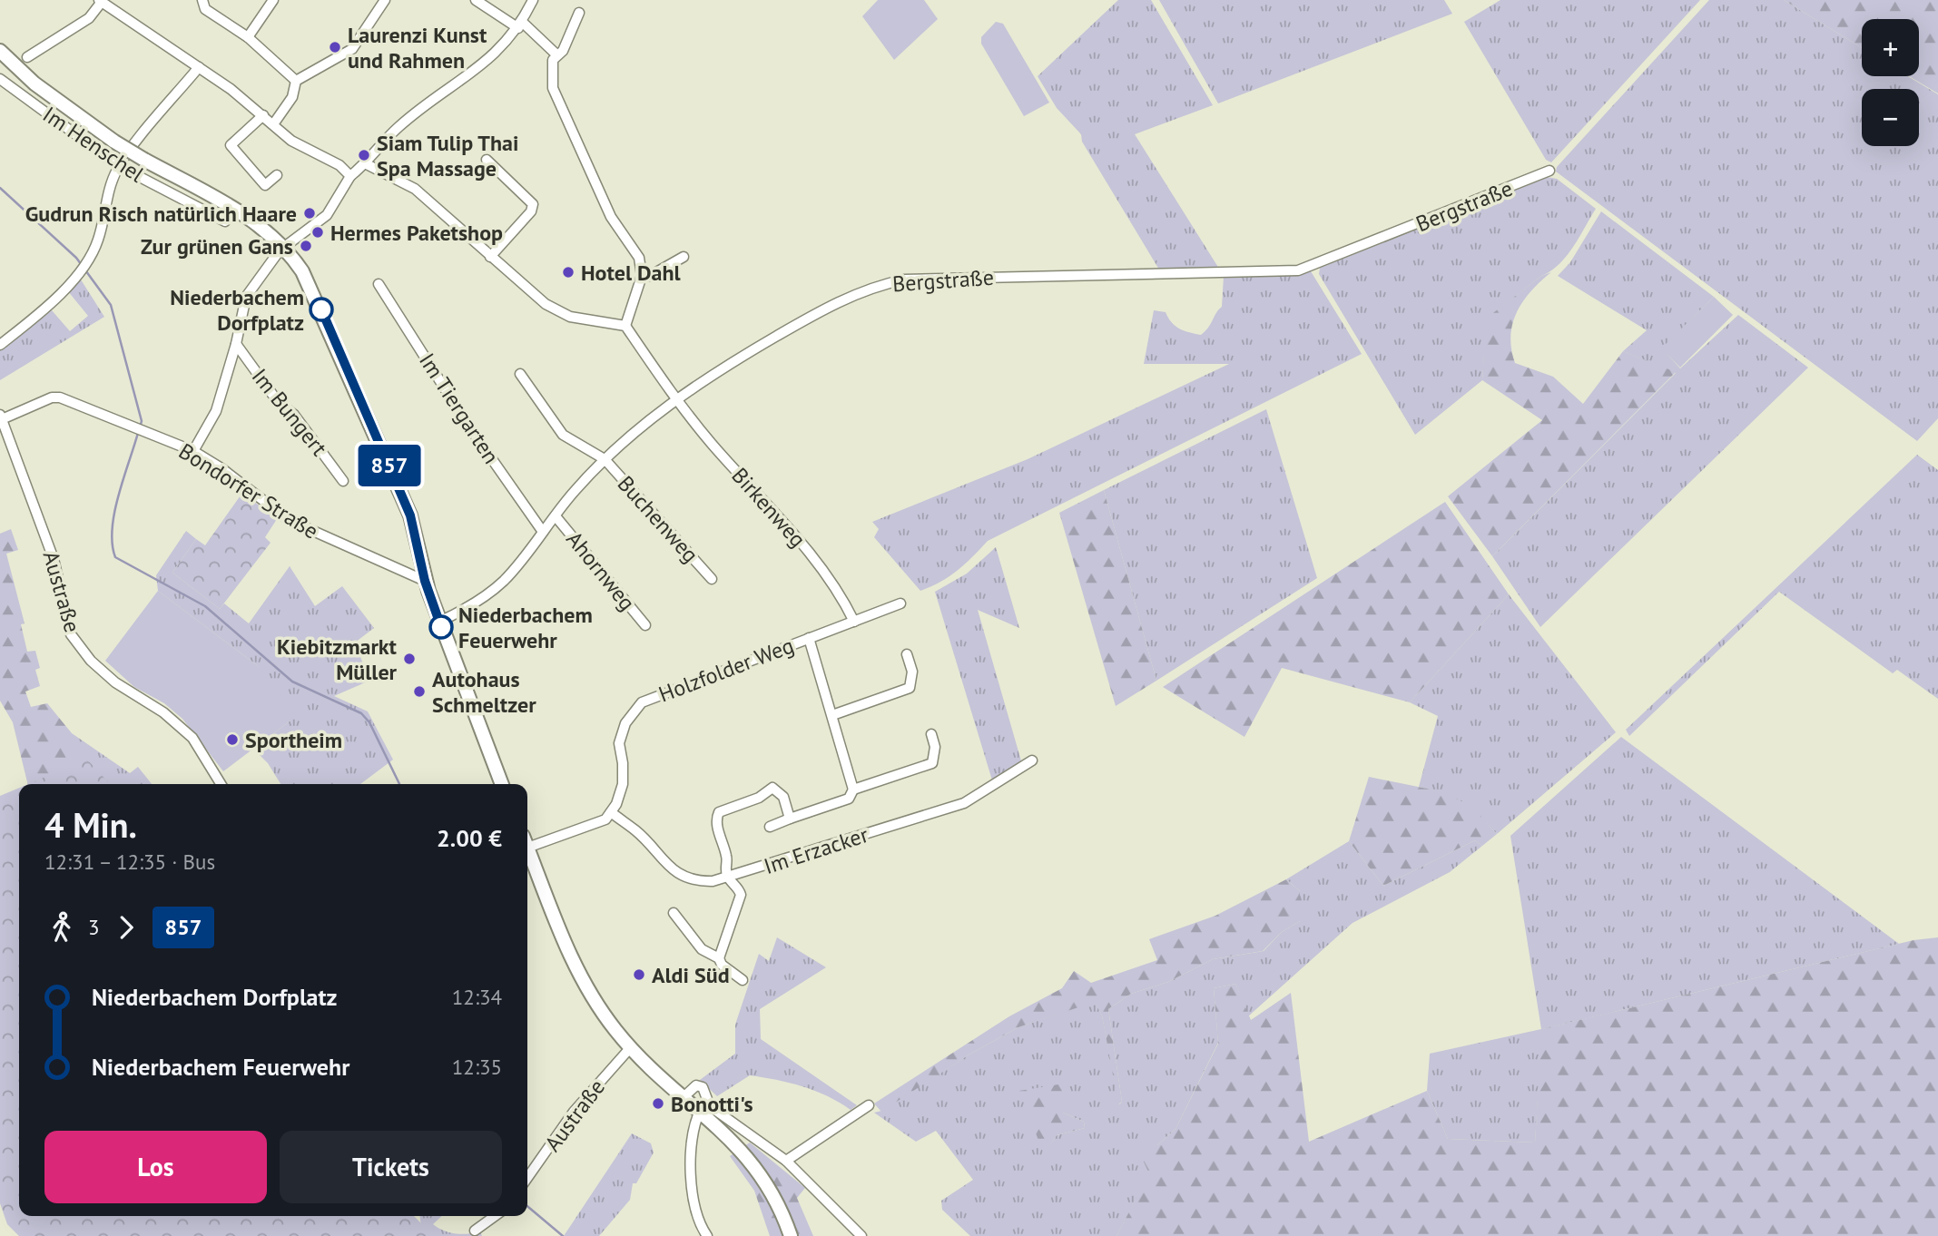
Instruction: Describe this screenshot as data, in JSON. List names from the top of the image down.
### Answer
{
  "streets": {
    "street": [
      "Im Henschel",
      "Bergstraße",
      "Im Tiergarten",
      "Im Bungert",
      "Bondorfer Straße",
      "Birkenweg",
      "Buchenweg",
      "Ahornweg",
      "Austraße",
      "Holzfolder Weg",
      "Im Erzacker"
    ]
  },
  "crossings": [
    ["Bergstraße", "Im Tiergarten"],
    ["Bergstraße", "Birkenweg"],
    ["Bergstraße", "Buchenweg"],
    ["Bergstraße", "Ahornweg"],
    ["Im Bungert", "Bondorfer Straße"],
    ["Bondorfer Straße", "Austraße"],
    ["Birkenweg", "Holzfolder Weg"],
    ["Holzfolder Weg", "Im Erzacker"]
  ],
  "places": [
    "Laurenzi Kunst und Rahmen",
    "Siam Tulip Thai Spa Massage",
    "Gudrun Risch natürlich Haare",
    "Hermes Paketshop",
    "Zur grünen Gans",
    "Hotel Dahl",
    "Niederbachem Dorfplatz",
    "Niederbachem Feuerwehr",
    "Kiebitzmarkt Müller",
    "Autohaus Schmeltzer",
    "Sportheim",
    "Aldi Süd",
    "Bonotti's"
  ],
  "lines": ["bus line 857"],
  "page": {
    "on_map": "857",
    "map_buttons": ["+", "−"],
    "heading": ["4 Min.", "12:31 – 12:35 · Bus", "2.00 €"],
    "legs": ["3", "857"],
    "list": [
      {
        "name": "Niederbachem Dorfplatz",
        "value": "12:34"
      },
      {
        "name": "Niederbachem Feuerwehr",
        "value": "12:35"
      }
    ],
    "buttons": ["Los", "Tickets"]
  }
}
